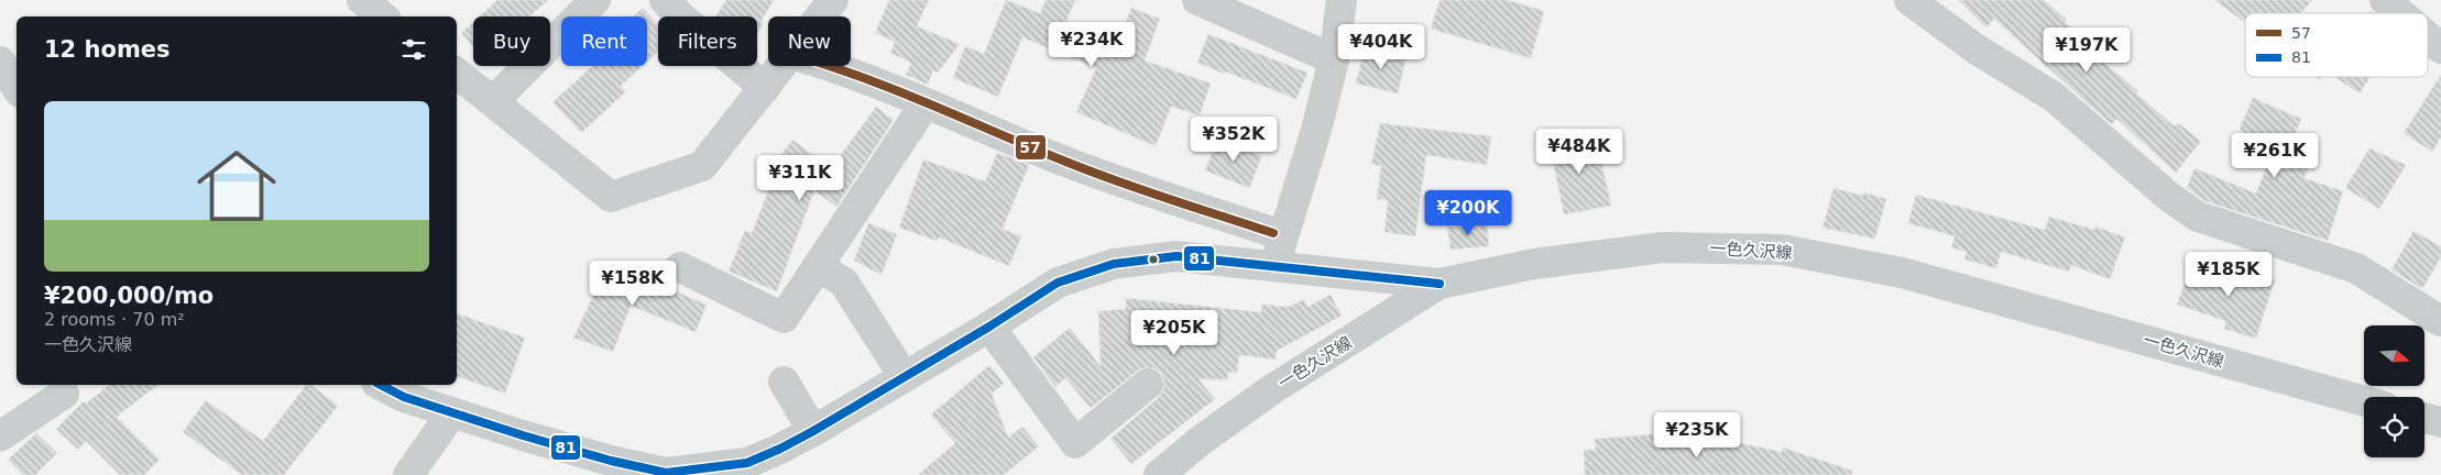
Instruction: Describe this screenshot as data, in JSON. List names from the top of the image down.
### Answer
{
  "streets": {
    "main road": ["一色久沢線"]
  },
  "lines": ["transit line 57", "transit line 81"],
  "legend": ["57", "81"],
  "north": "right",
  "page": {
    "chip": [
      "Buy",
      "Rent",
      "Filters",
      "New"
    ],
    "heading": "12 homes",
    "price": [
      "¥234K",
      "¥404K",
      "¥197K",
      "¥352K",
      "¥484K",
      "¥261K",
      "¥311K",
      "¥200K",
      "¥185K",
      "¥158K",
      "¥205K",
      "¥235K"
    ],
    "list": [
      {
        "name": "¥200,000/mo",
        "note": "2 rooms · 70 m² · 一色久沢線"
      }
    ]
  }
}
